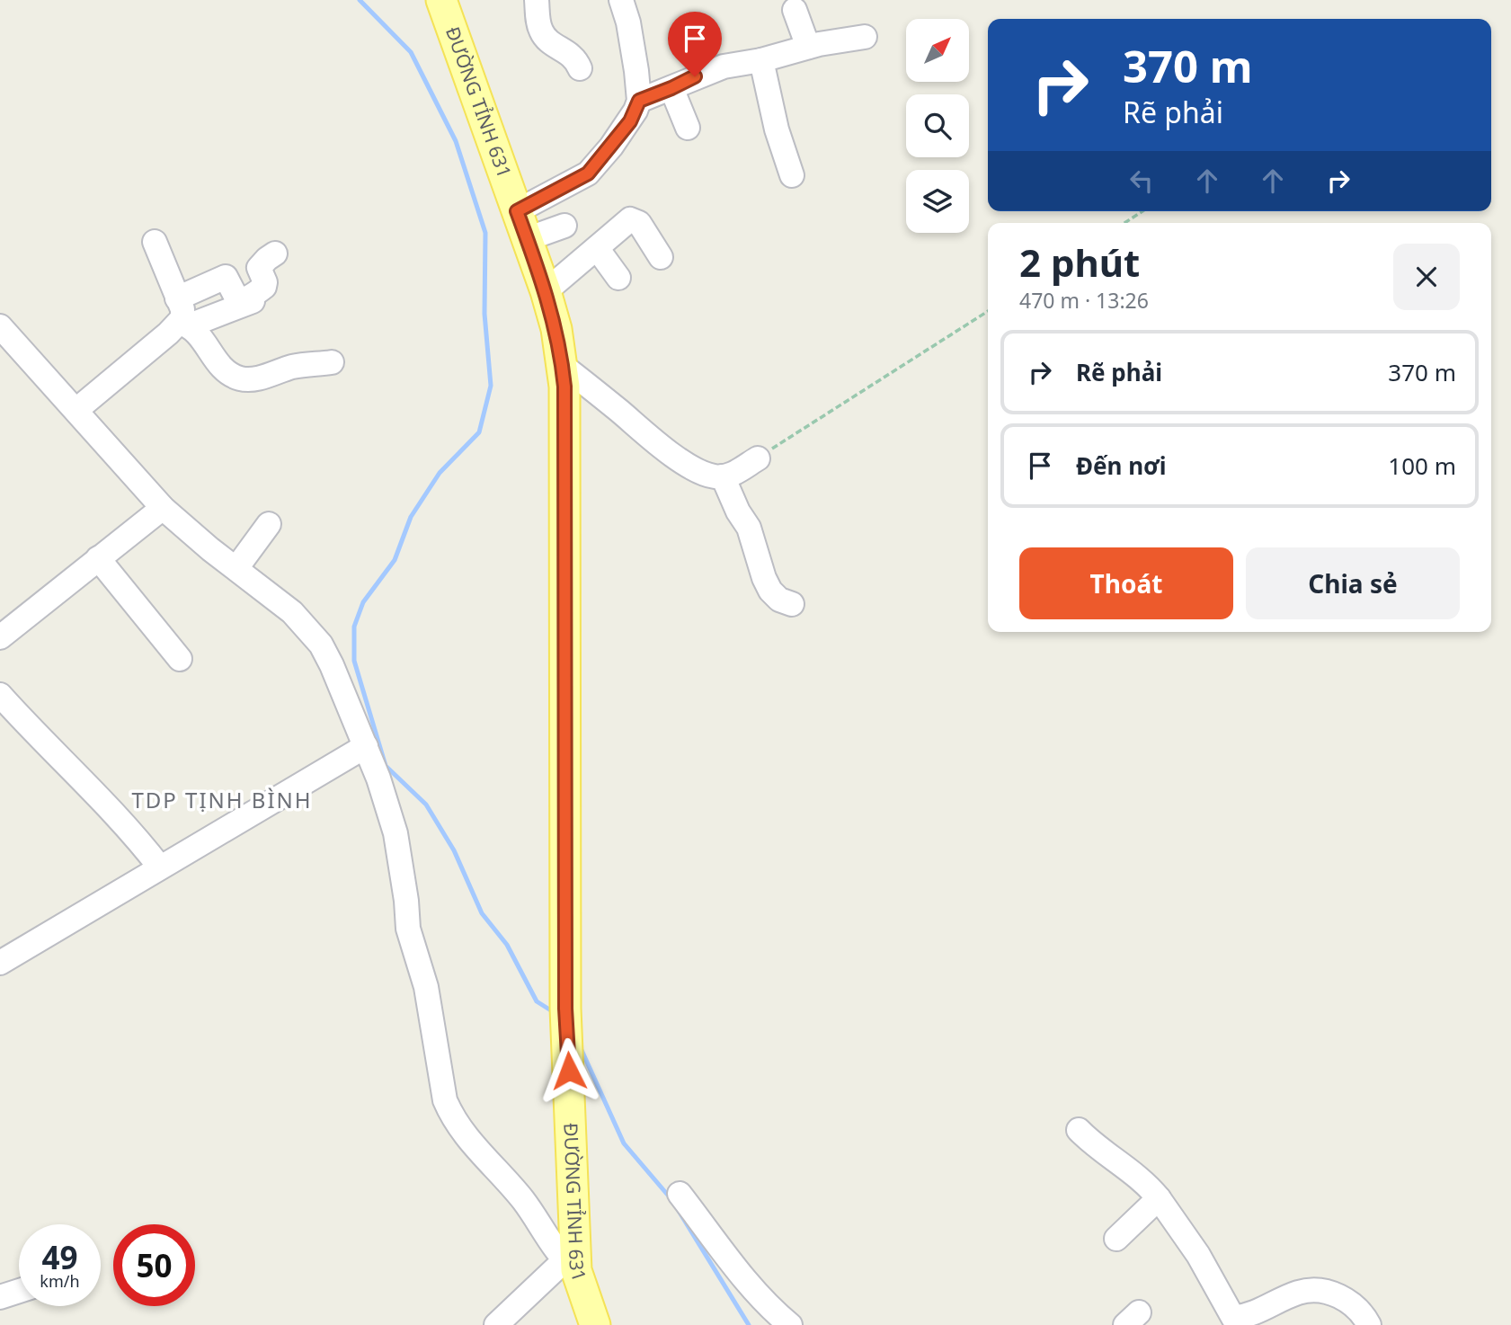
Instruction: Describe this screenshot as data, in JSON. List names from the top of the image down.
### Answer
{
  "streets": {
    "main road": ["ĐƯỜNG TỈNH 631"]
  },
  "districts": ["TDP TỊNH BÌNH"],
  "north": "top right",
  "page": {
    "turn": ["370 m", "Rẽ phải"],
    "heading": ["2 phút", "470 m · 13:26"],
    "list": [
      {
        "name": "Rẽ phải",
        "value": "370 m"
      },
      {
        "name": "Đến nơi",
        "value": "100 m"
      }
    ],
    "buttons": ["Thoát", "Chia sẻ"],
    "speed": "49 km/h",
    "limit": "50"
  }
}
